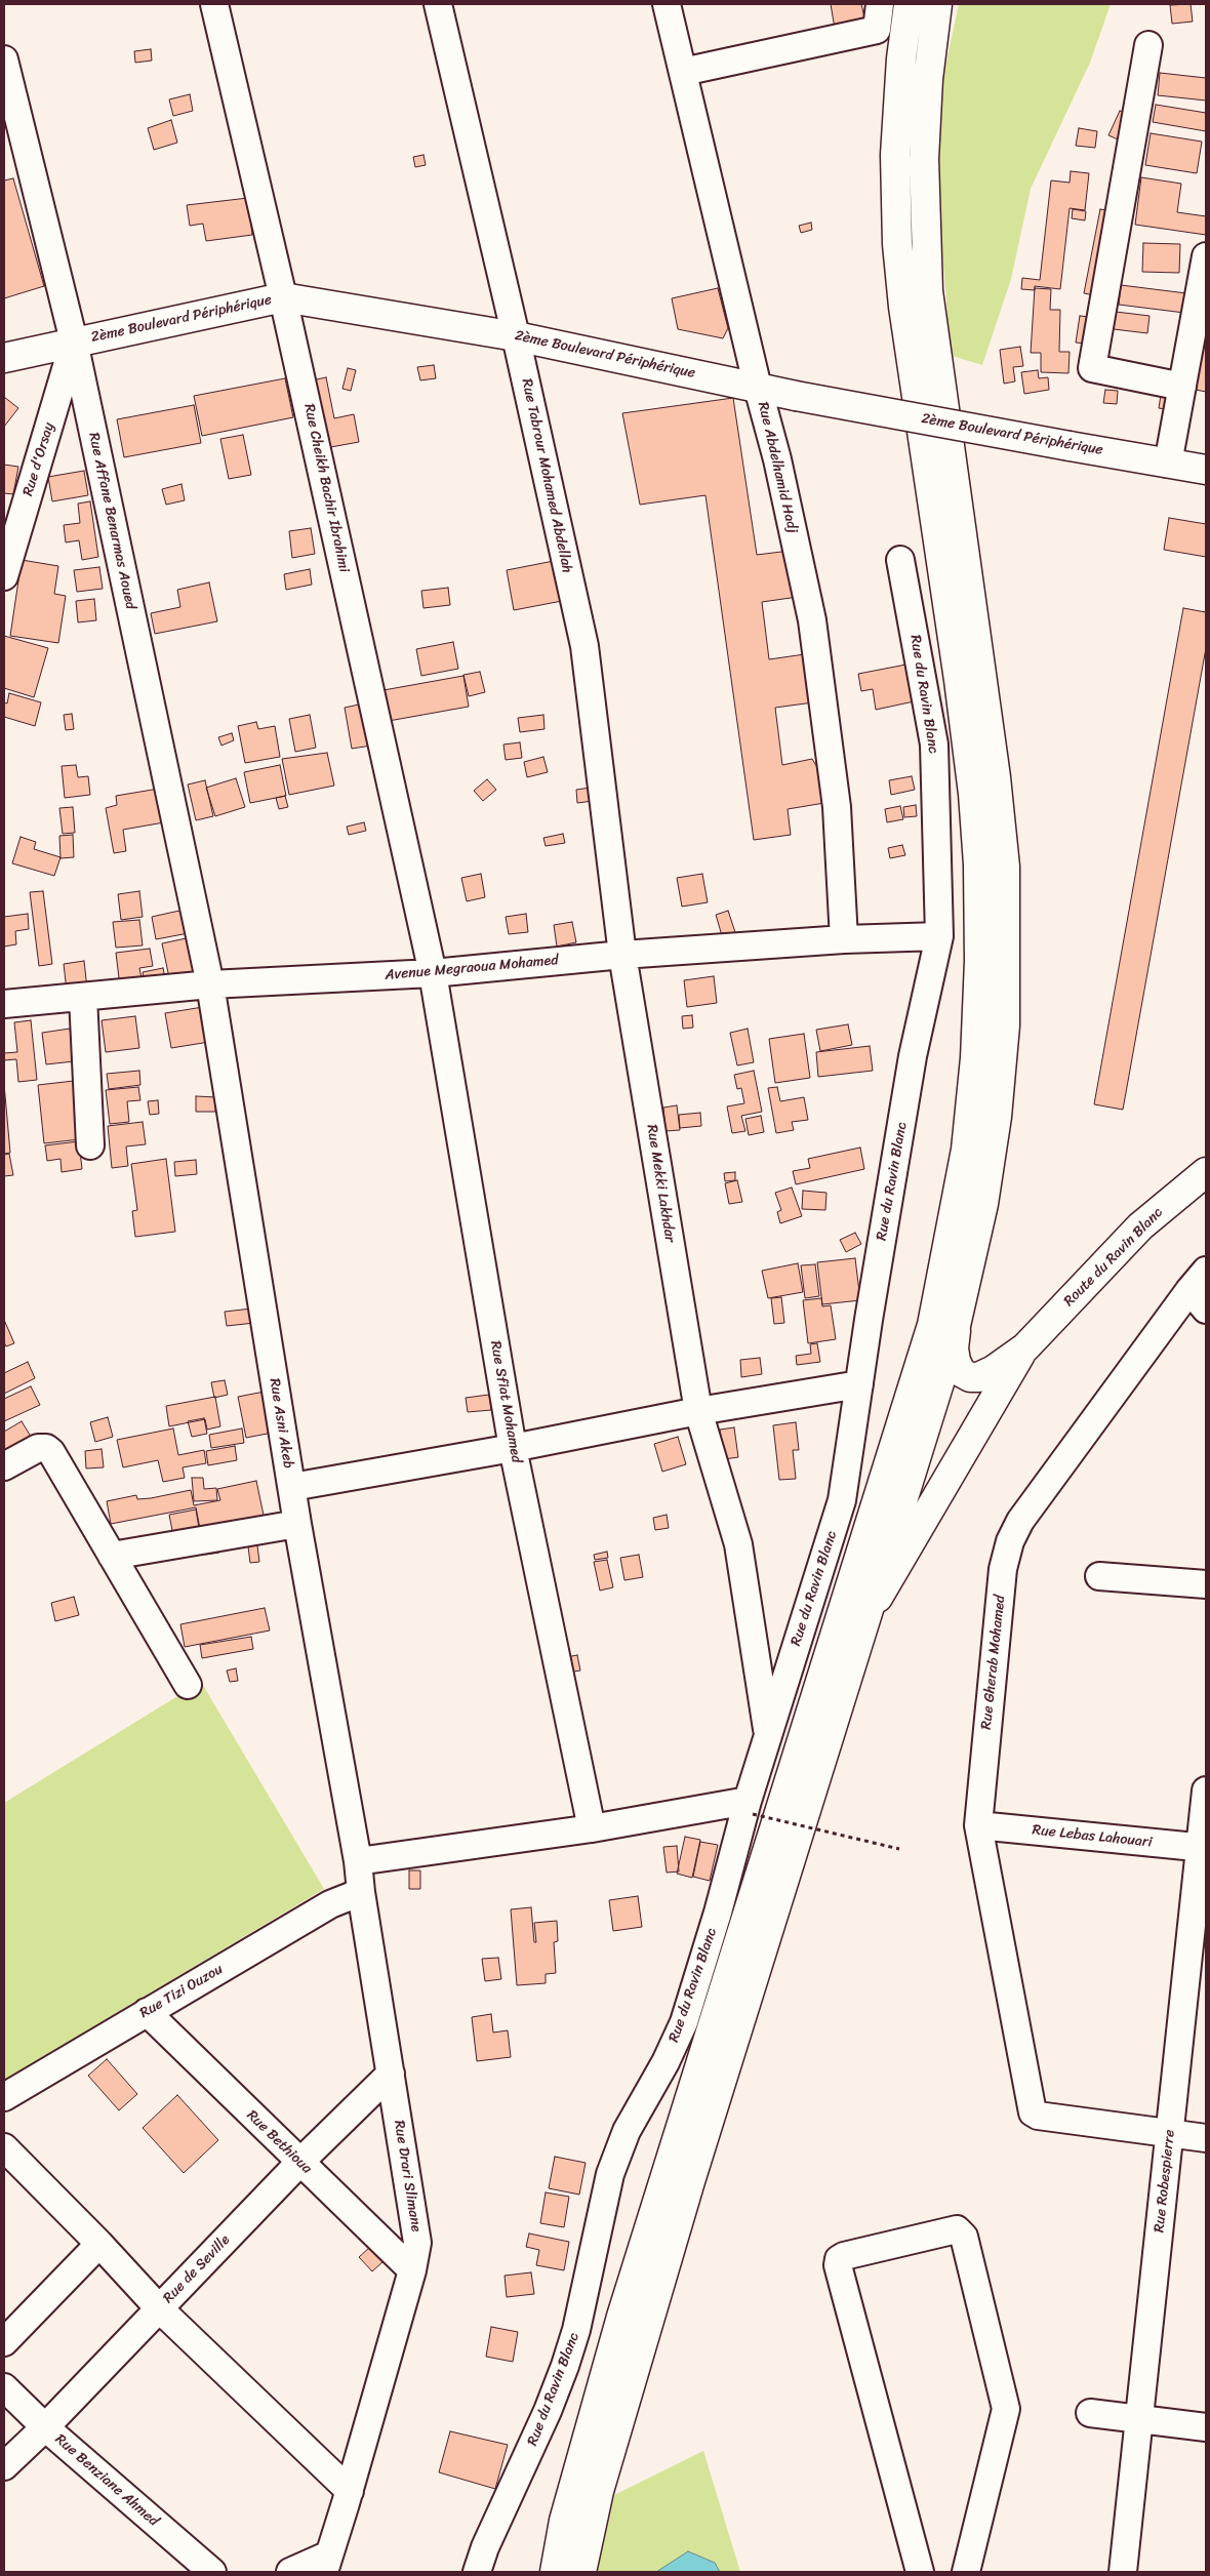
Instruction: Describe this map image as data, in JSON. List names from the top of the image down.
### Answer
{
  "streets": {
    "main road": ["2ème Boulevard Périphérique", "Route du Ravin Blanc"],
    "street": [
      "Rue d'Orsay",
      "Rue Abdelhamid Hadj",
      "Rue Tabrour Mohamed Abdellah",
      "Rue Cheikh Bachir Ibrahimi",
      "Rue Affane Benarmas Aoued",
      "Rue du Ravin Blanc",
      "Avenue Megraoua Mohamed",
      "Rue Mekki Lakhdar",
      "Rue Sfiat Mohamed",
      "Rue Asni Akeb",
      "Rue Gherab Mohamed",
      "Rue Lebas Lahouari",
      "Rue Tizi Ouzou",
      "Rue Bethioua",
      "Rue Drari Slimane",
      "Rue Robespierre",
      "Rue de Seville",
      "Rue Benziane Ahmed"
    ]
  },
  "crossings": [
    ["2ème Boulevard Périphérique", "Rue d'Orsay"],
    ["2ème Boulevard Périphérique", "Rue Abdelhamid Hadj"],
    ["2ème Boulevard Périphérique", "Rue Tabrour Mohamed Abdellah"],
    ["2ème Boulevard Périphérique", "Rue Cheikh Bachir Ibrahimi"],
    ["2ème Boulevard Périphérique", "Rue Affane Benarmas Aoued"],
    ["Rue d'Orsay", "Rue Affane Benarmas Aoued"],
    ["Rue Abdelhamid Hadj", "Avenue Megraoua Mohamed"],
    ["Rue Tabrour Mohamed Abdellah", "Avenue Megraoua Mohamed"],
    ["Rue Tabrour Mohamed Abdellah", "Rue Mekki Lakhdar"],
    ["Rue Cheikh Bachir Ibrahimi", "Avenue Megraoua Mohamed"],
    ["Rue Cheikh Bachir Ibrahimi", "Rue Sfiat Mohamed"],
    ["Rue Affane Benarmas Aoued", "Avenue Megraoua Mohamed"],
    ["Rue Affane Benarmas Aoued", "Rue Asni Akeb"],
    ["Rue du Ravin Blanc", "Avenue Megraoua Mohamed"],
    ["Rue du Ravin Blanc", "Rue Mekki Lakhdar"],
    ["Avenue Megraoua Mohamed", "Rue Mekki Lakhdar"],
    ["Avenue Megraoua Mohamed", "Rue Sfiat Mohamed"],
    ["Avenue Megraoua Mohamed", "Rue Asni Akeb"],
    ["Rue Asni Akeb", "Rue Drari Slimane"],
    ["Rue Gherab Mohamed", "Rue Lebas Lahouari"],
    ["Rue Gherab Mohamed", "Rue Robespierre"],
    ["Rue Lebas Lahouari", "Rue Robespierre"],
    ["Rue Tizi Ouzou", "Rue Bethioua"],
    ["Rue Tizi Ouzou", "Rue Drari Slimane"],
    ["Rue Bethioua", "Rue Drari Slimane"],
    ["Rue Bethioua", "Rue de Seville"],
    ["Rue Drari Slimane", "Rue de Seville"],
    ["Rue de Seville", "Rue Benziane Ahmed"]
  ]
}
